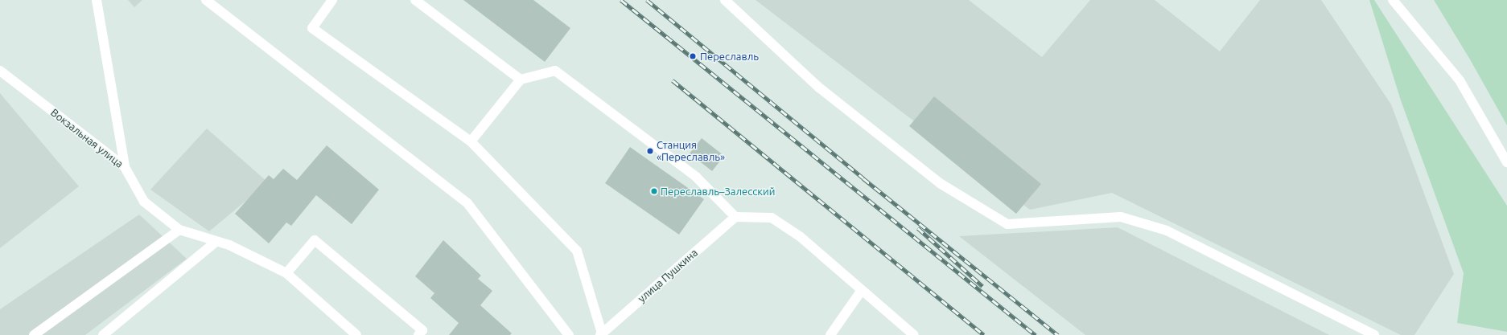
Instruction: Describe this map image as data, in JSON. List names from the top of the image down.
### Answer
{
  "streets": {
    "street": ["Вокзальная улица", "улица Пушкина"]
  },
  "places": ["Переславль", "Станция «Переславль»", "Переславль–Залесский"]
}
